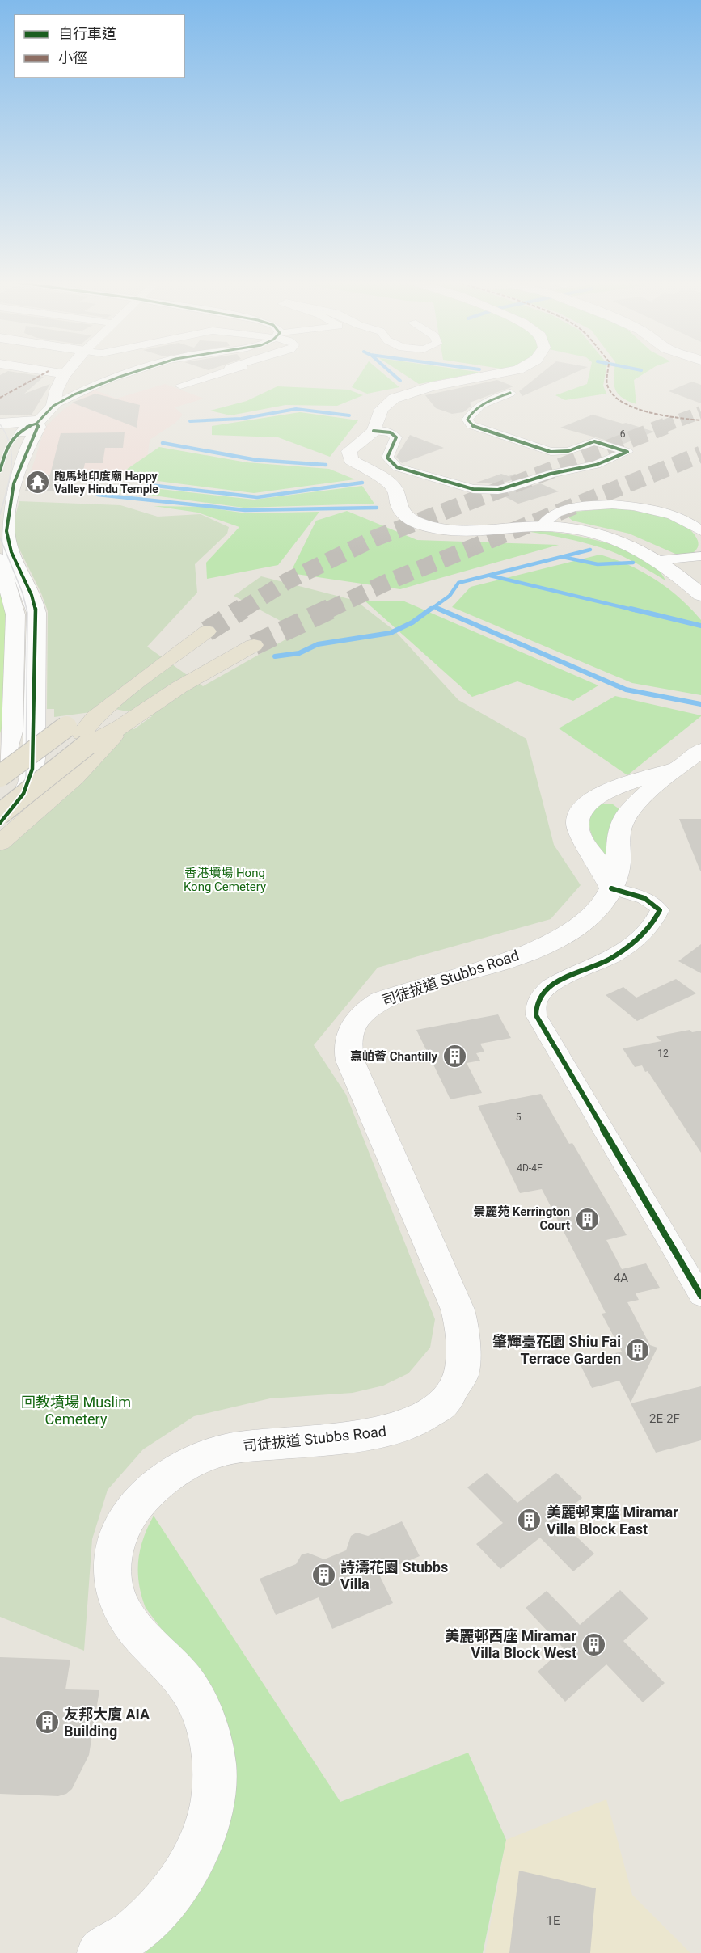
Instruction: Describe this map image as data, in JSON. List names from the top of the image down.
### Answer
{
  "streets": {
    "main road": ["司徒拔道 Stubbs Road"]
  },
  "parks": ["香港墳場 Hong Kong Cemetery", "回教墳場 Muslim Cemetery"],
  "places": {
    "temple": ["跑馬地印度廟 Happy Valley Hindu Temple"],
    "building": [
      "嘉岶薈 Chantilly",
      "景麗苑 Kerrington Court",
      "肇輝臺花園 Shiu Fai Terrace Garden",
      "美麗邨東座 Miramar Villa Block East",
      "詩濤花園 Stubbs Villa",
      "美麗邨西座 Miramar Villa Block West",
      "友邦大廈 AIA Building"
    ]
  },
  "house_numbers": [
    "6",
    "12",
    "5",
    "4D-4E",
    "4A",
    "2E-2F",
    "1E"
  ],
  "legend": ["自行車道", "小徑"]
}
